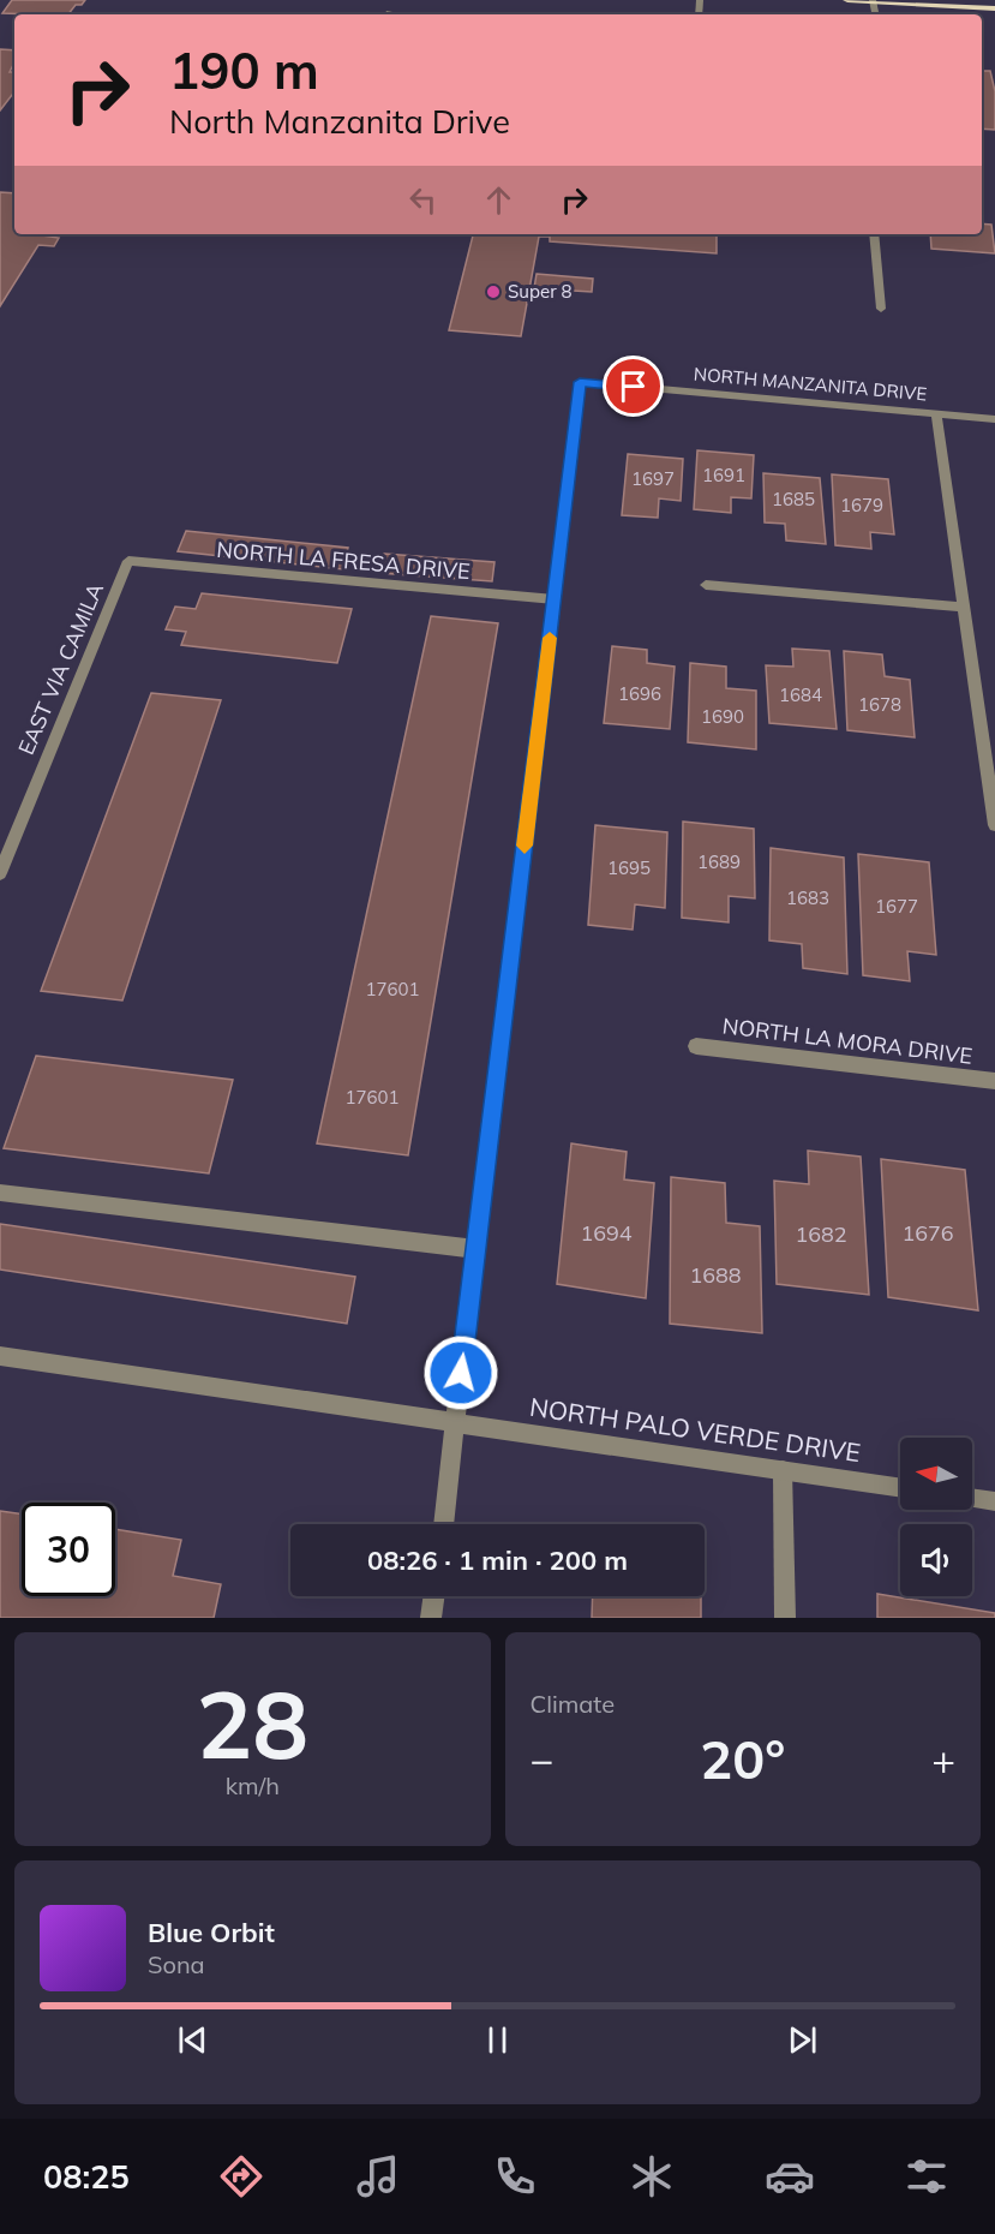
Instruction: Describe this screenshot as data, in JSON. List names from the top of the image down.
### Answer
{
  "streets": {
    "street": [
      "NORTH MANZANITA DRIVE",
      "NORTH LA FRESA DRIVE",
      "EAST VIA CAMILA",
      "NORTH LA MORA DRIVE",
      "NORTH PALO VERDE DRIVE"
    ]
  },
  "crossings": [
    ["NORTH MANZANITA DRIVE", "NORTH LA FRESA DRIVE"],
    ["NORTH LA FRESA DRIVE", "EAST VIA CAMILA"]
  ],
  "places": ["Super 8"],
  "house_numbers": [
    "1691",
    "1697",
    "1685",
    "1679",
    "1696",
    "1684",
    "1678",
    "1690",
    "1689",
    "1695",
    "1683",
    "1677",
    "17601",
    "17601",
    "1694",
    "1676",
    "1682",
    "1688"
  ],
  "north": "left",
  "page": {
    "turn": ["190 m", "North Manzanita Drive"],
    "limit": "30",
    "trip": "08:26 · 1 min · 200 m",
    "tile": [
      ["28", "km/h"],
      "Climate"
    ],
    "heat": ["−", "20°", "+"],
    "song": ["Blue Orbit", "Sona"],
    "tabs": "08:25"
  }
}
